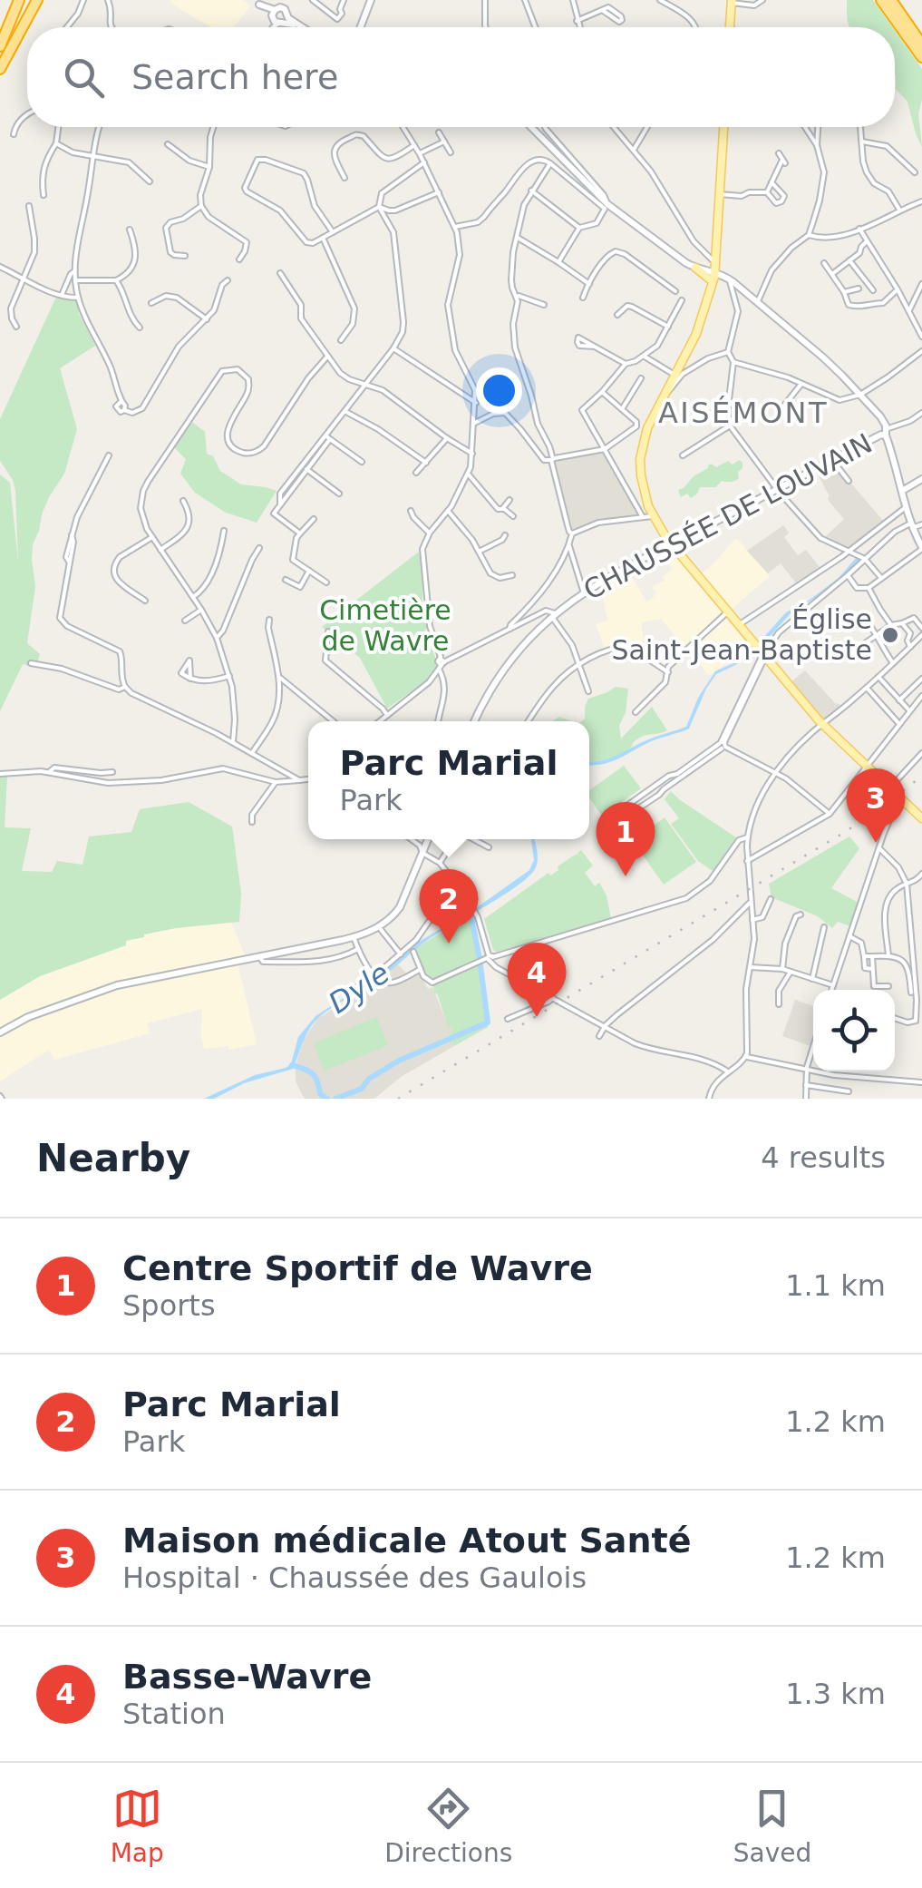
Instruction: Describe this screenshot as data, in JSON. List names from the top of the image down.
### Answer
{
  "streets": {
    "main road": ["CHAUSSÉE DE LOUVAIN"]
  },
  "districts": ["AISÉMONT"],
  "water": ["Dyle"],
  "parks": ["Cimetière de Wavre"],
  "places": ["Église Saint-Jean-Baptiste"],
  "page": {
    "search": "Search here",
    "popup": ["Parc Marial", "Park"],
    "pins": [
      "3",
      "1",
      "2",
      "4"
    ],
    "heading": ["Nearby", "4 results"],
    "list": [
      {
        "mark": "1",
        "name": "Centre Sportif de Wavre",
        "note": "Sports",
        "value": "1.1 km"
      },
      {
        "mark": "2",
        "name": "Parc Marial",
        "note": "Park",
        "value": "1.2 km"
      },
      {
        "mark": "3",
        "name": "Maison médicale Atout Santé",
        "note": "Hospital · Chaussée des Gaulois",
        "value": "1.2 km"
      },
      {
        "mark": "4",
        "name": "Basse-Wavre",
        "note": "Station",
        "value": "1.3 km"
      }
    ],
    "nav": ["Map", "Directions", "Saved"]
  }
}
